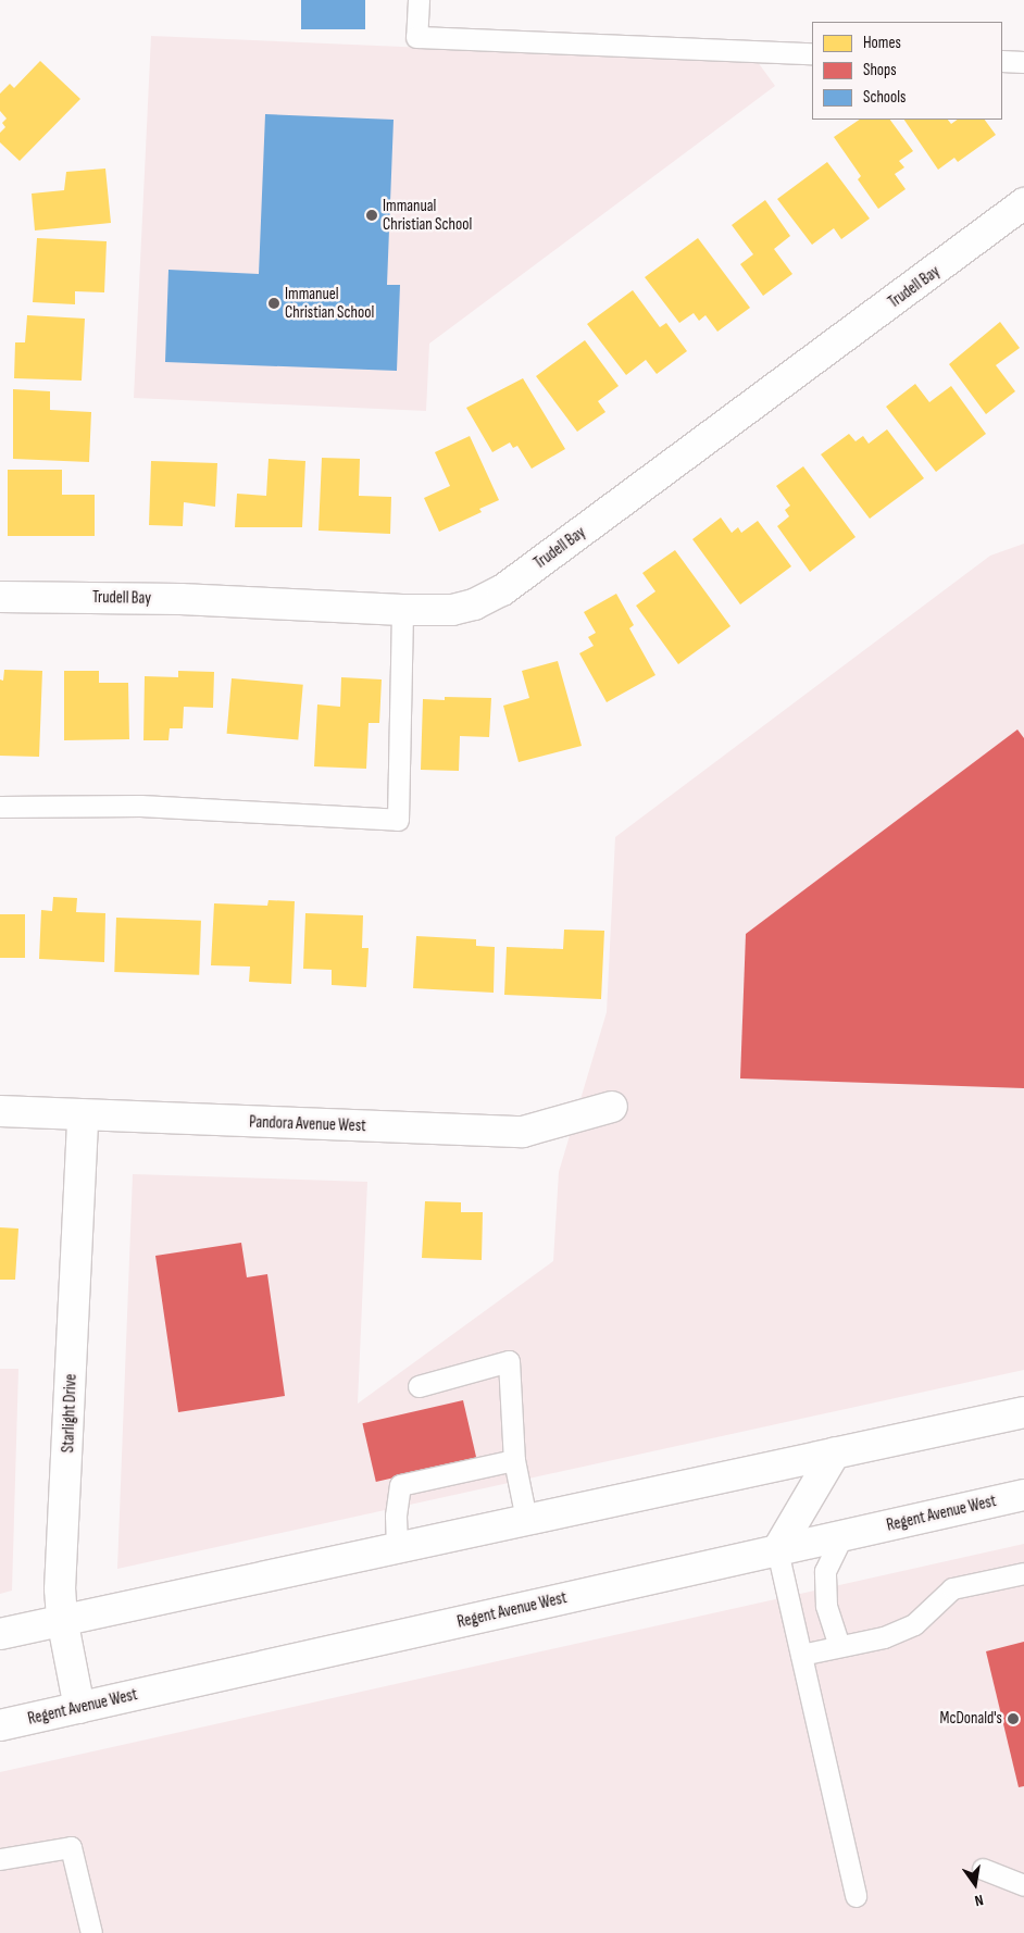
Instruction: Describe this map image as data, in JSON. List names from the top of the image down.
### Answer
{
  "streets": {
    "street": [
      "Trudell Bay",
      "Pandora Avenue West",
      "Starlight Drive",
      "Regent Avenue West"
    ]
  },
  "crossings": [
    ["Pandora Avenue West", "Starlight Drive"],
    ["Starlight Drive", "Regent Avenue West"]
  ],
  "places": ["Immanual Christian School", "Immanuel Christian School", "McDonald's"],
  "legend": ["Homes", "Shops", "Schools"],
  "north": "bottom"
}
